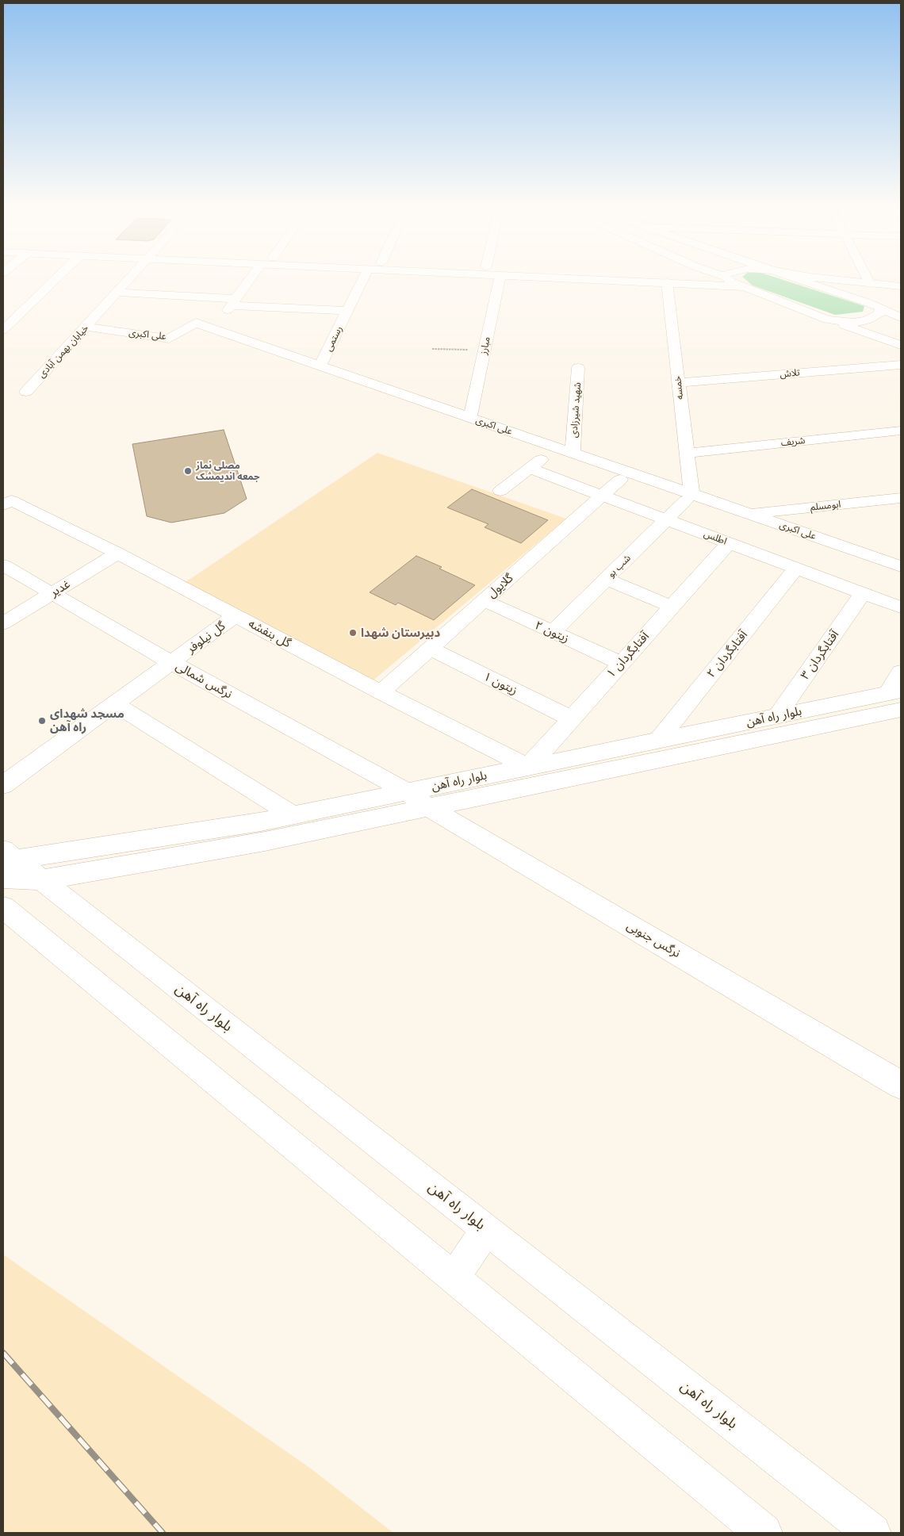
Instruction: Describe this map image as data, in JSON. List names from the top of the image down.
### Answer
{
  "streets": {
    "street": [
      "علی اکبری",
      "رستمی",
      "مبارز",
      "خیابان بهمن آبادی",
      "تلاش",
      "خمسه",
      "شهید شیرزادی",
      "شریف",
      "ابومسلم",
      "اطلس",
      "شب بو",
      "گلایول",
      "غدیر",
      "زیتون ۲",
      "گل بنفشه",
      "گل نیلوفر",
      "آفتابگردان ۲",
      "آفتابگردان ۱",
      "آفتابگردان ۳",
      "نرگس شمالی",
      "زیتون ۱",
      "بلوار راه آهن",
      "نرگس جنوبی"
    ]
  },
  "crossings": [
    ["علی اکبری", "رستمی"],
    ["علی اکبری", "مبارز"],
    ["علی اکبری", "خیابان بهمن آبادی"],
    ["علی اکبری", "خمسه"],
    ["علی اکبری", "شهید شیرزادی"],
    ["علی اکبری", "ابومسلم"],
    ["علی اکبری", "شب بو"],
    ["تلاش", "خمسه"],
    ["خمسه", "شریف"],
    ["خمسه", "شب بو"],
    ["اطلس", "شب بو"],
    ["اطلس", "گلایول"],
    ["اطلس", "آفتابگردان ۲"],
    ["اطلس", "آفتابگردان ۱"],
    ["اطلس", "آفتابگردان ۳"],
    ["شب بو", "زیتون ۲"],
    ["گلایول", "زیتون ۲"],
    ["گلایول", "گل بنفشه"],
    ["گلایول", "زیتون ۱"],
    ["غدیر", "گل بنفشه"],
    ["غدیر", "نرگس شمالی"],
    ["زیتون ۲", "آفتابگردان ۱"],
    ["گل بنفشه", "گل نیلوفر"],
    ["گل بنفشه", "آفتابگردان ۱"],
    ["گل بنفشه", "بلوار راه آهن"],
    ["گل نیلوفر", "نرگس شمالی"],
    ["آفتابگردان ۲", "بلوار راه آهن"],
    ["آفتابگردان ۱", "زیتون ۱"],
    ["آفتابگردان ۱", "بلوار راه آهن"],
    ["آفتابگردان ۳", "بلوار راه آهن"],
    ["نرگس شمالی", "بلوار راه آهن"],
    ["نرگس شمالی", "نرگس جنوبی"],
    ["بلوار راه آهن", "نرگس جنوبی"]
  ],
  "places": ["مصلی نماز جمعه اندیمشک", "دبیرستان شهدا", "مسجد شهدای راه آهن"]
}
